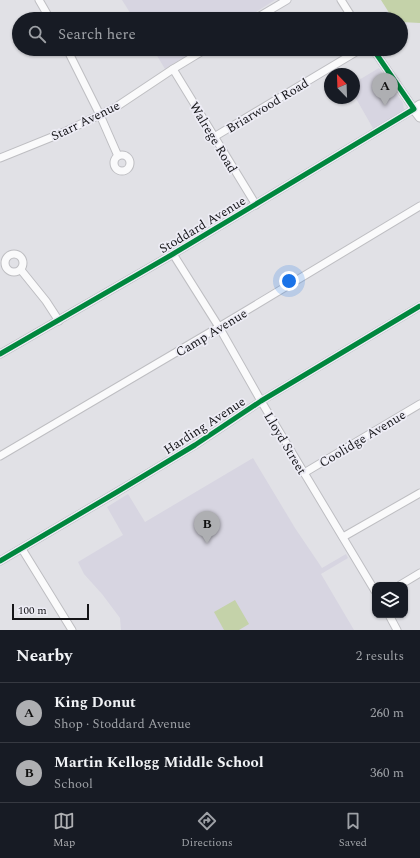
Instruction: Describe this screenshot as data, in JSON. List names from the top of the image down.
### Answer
{
  "streets": {
    "street": [
      "Briarwood Road",
      "Starr Avenue",
      "Walrege Road",
      "Stoddard Avenue",
      "Camp Avenue",
      "Harding Avenue",
      "Coolidge Avenue",
      "Lloyd Street"
    ]
  },
  "crossings": [
    ["Briarwood Road", "Walrege Road"],
    ["Starr Avenue", "Walrege Road"],
    ["Walrege Road", "Stoddard Avenue"],
    ["Stoddard Avenue", "Lloyd Street"],
    ["Camp Avenue", "Lloyd Street"],
    ["Harding Avenue", "Lloyd Street"],
    ["Coolidge Avenue", "Lloyd Street"]
  ],
  "scale_bar": "100 m",
  "north": "top left",
  "page": {
    "search": "Search here",
    "pins": ["A", "B"],
    "scale": "100 m",
    "heading": ["Nearby", "2 results"],
    "list": [
      {
        "mark": "A",
        "name": "King Donut",
        "note": "Shop · Stoddard Avenue",
        "value": "260 m"
      },
      {
        "mark": "B",
        "name": "Martin Kellogg Middle School",
        "note": "School",
        "value": "360 m"
      }
    ],
    "nav": ["Map", "Directions", "Saved"]
  }
}
